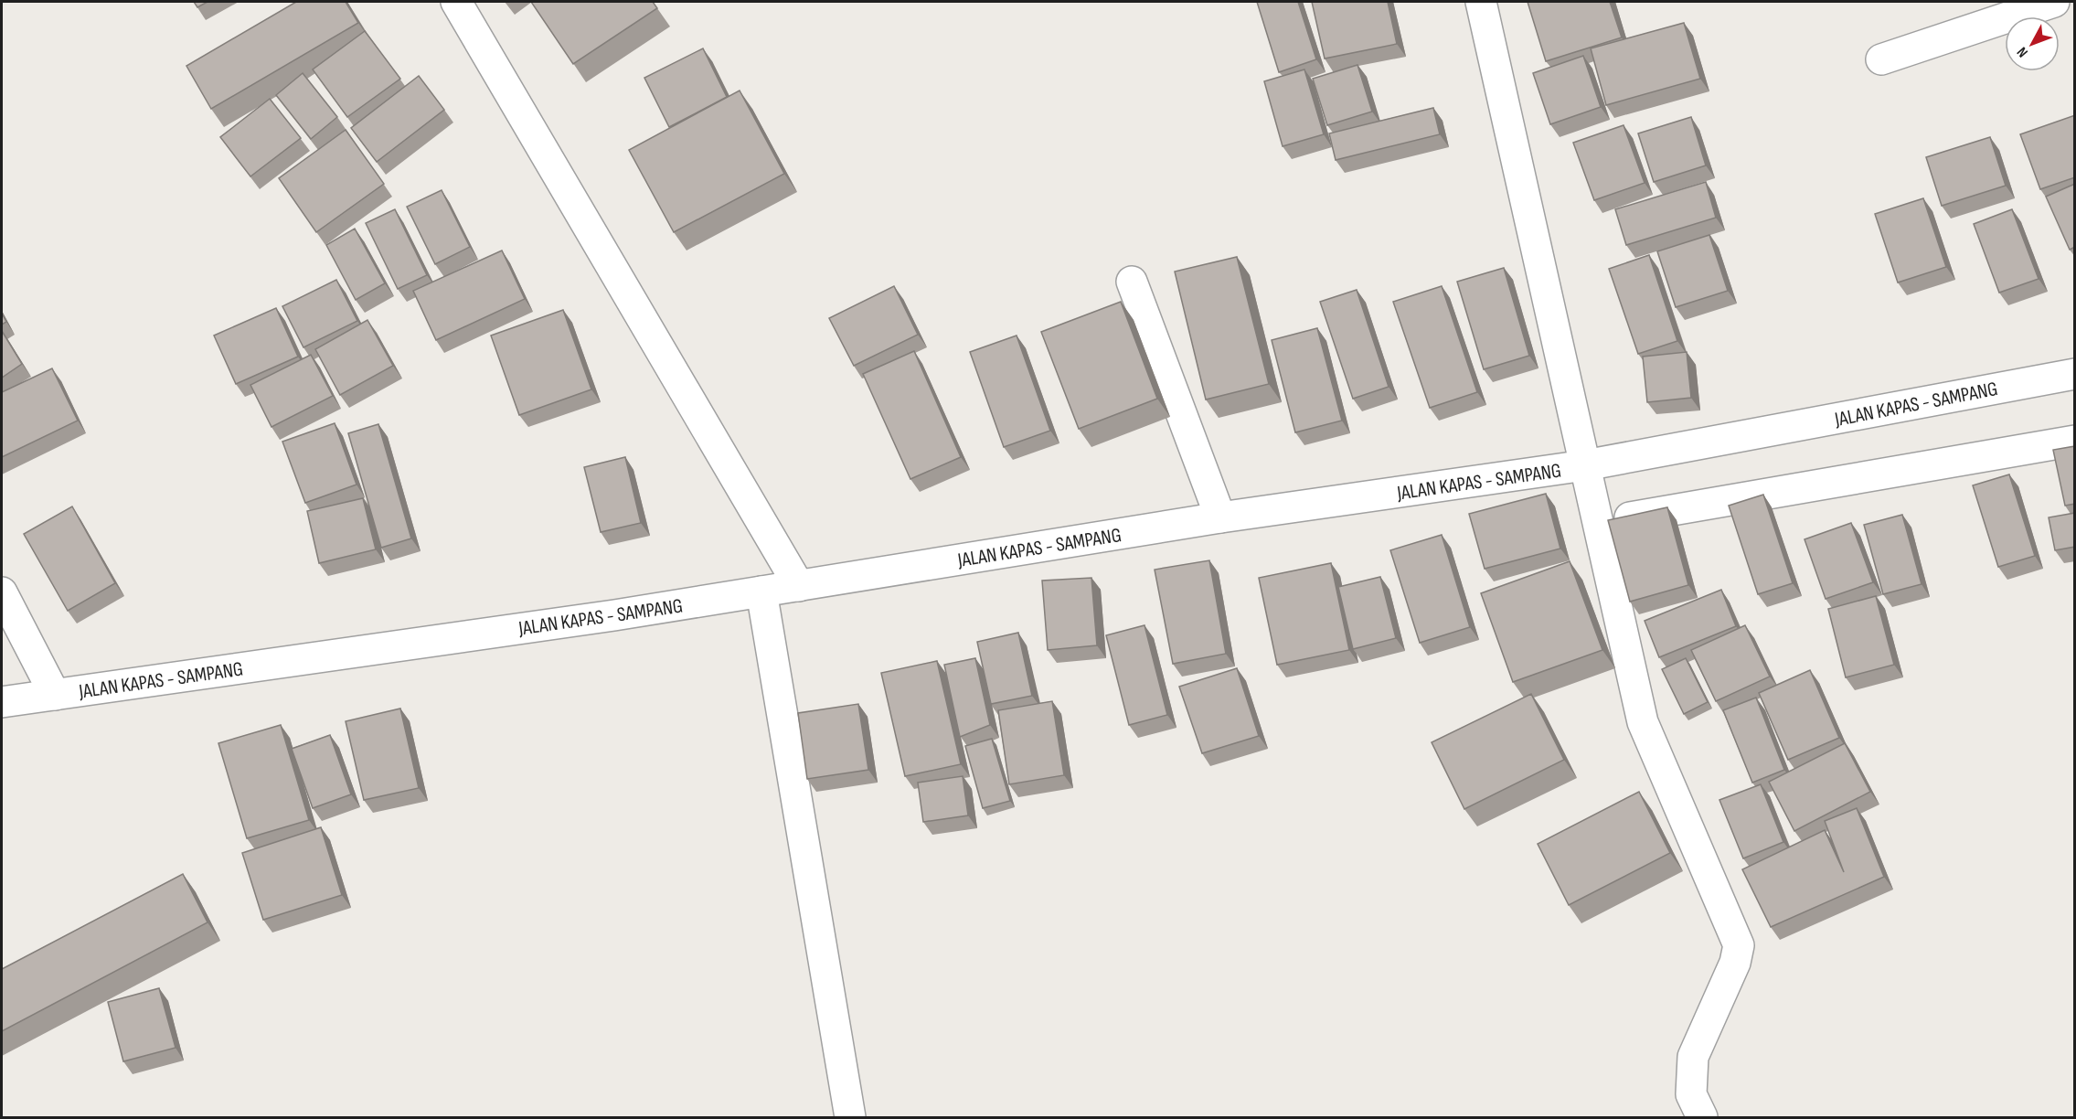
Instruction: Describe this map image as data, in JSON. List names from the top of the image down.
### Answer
{
  "streets": {
    "street": ["JALAN KAPAS - SAMPANG"]
  },
  "north": "bottom left"
}
